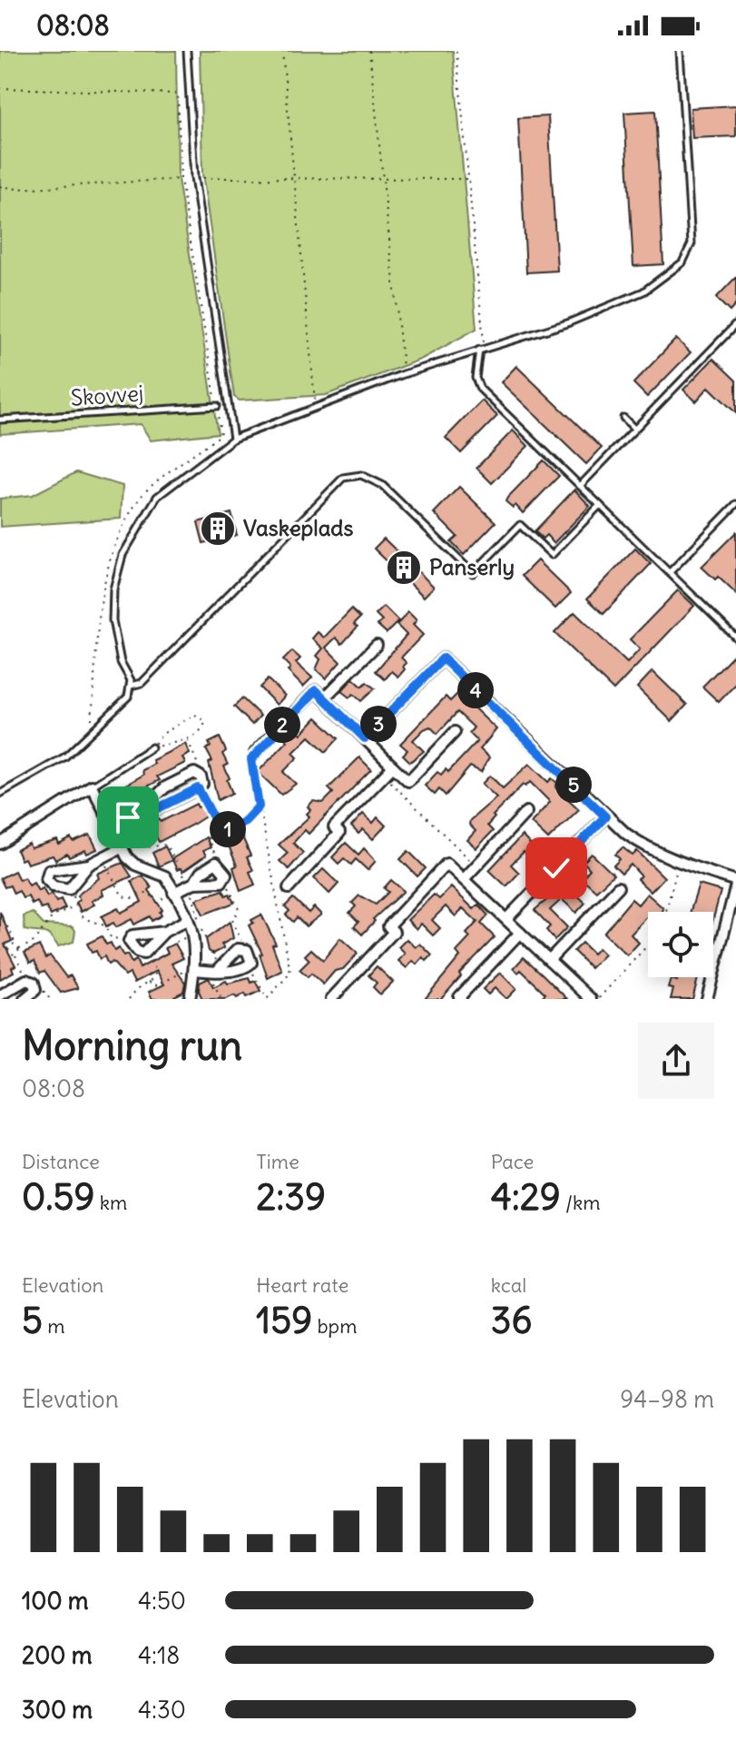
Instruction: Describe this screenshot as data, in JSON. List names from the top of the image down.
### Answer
{
  "streets": {
    "lane": ["Skovvej"]
  },
  "places": {
    "building": ["Vaskeplads", "Panserly"]
  },
  "page": {
    "status": "08:08",
    "pins": [
      "4",
      "3",
      "2",
      "5",
      "1"
    ],
    "heading": ["Morning run", "08:08"],
    "stats": [
      ["Distance", "0.59 km"],
      ["Time", "2:39"],
      ["Pace", "4:29 /km"],
      ["Elevation", "5 m"],
      ["Heart rate", "159 bpm"],
      ["kcal", "36"]
    ],
    "chart": ["Elevation", "94–98 m"],
    "list": [
      {
        "name": "100 m",
        "note": "4:50"
      },
      {
        "name": "200 m",
        "note": "4:18"
      },
      {
        "name": "300 m",
        "note": "4:30"
      }
    ]
  }
}
